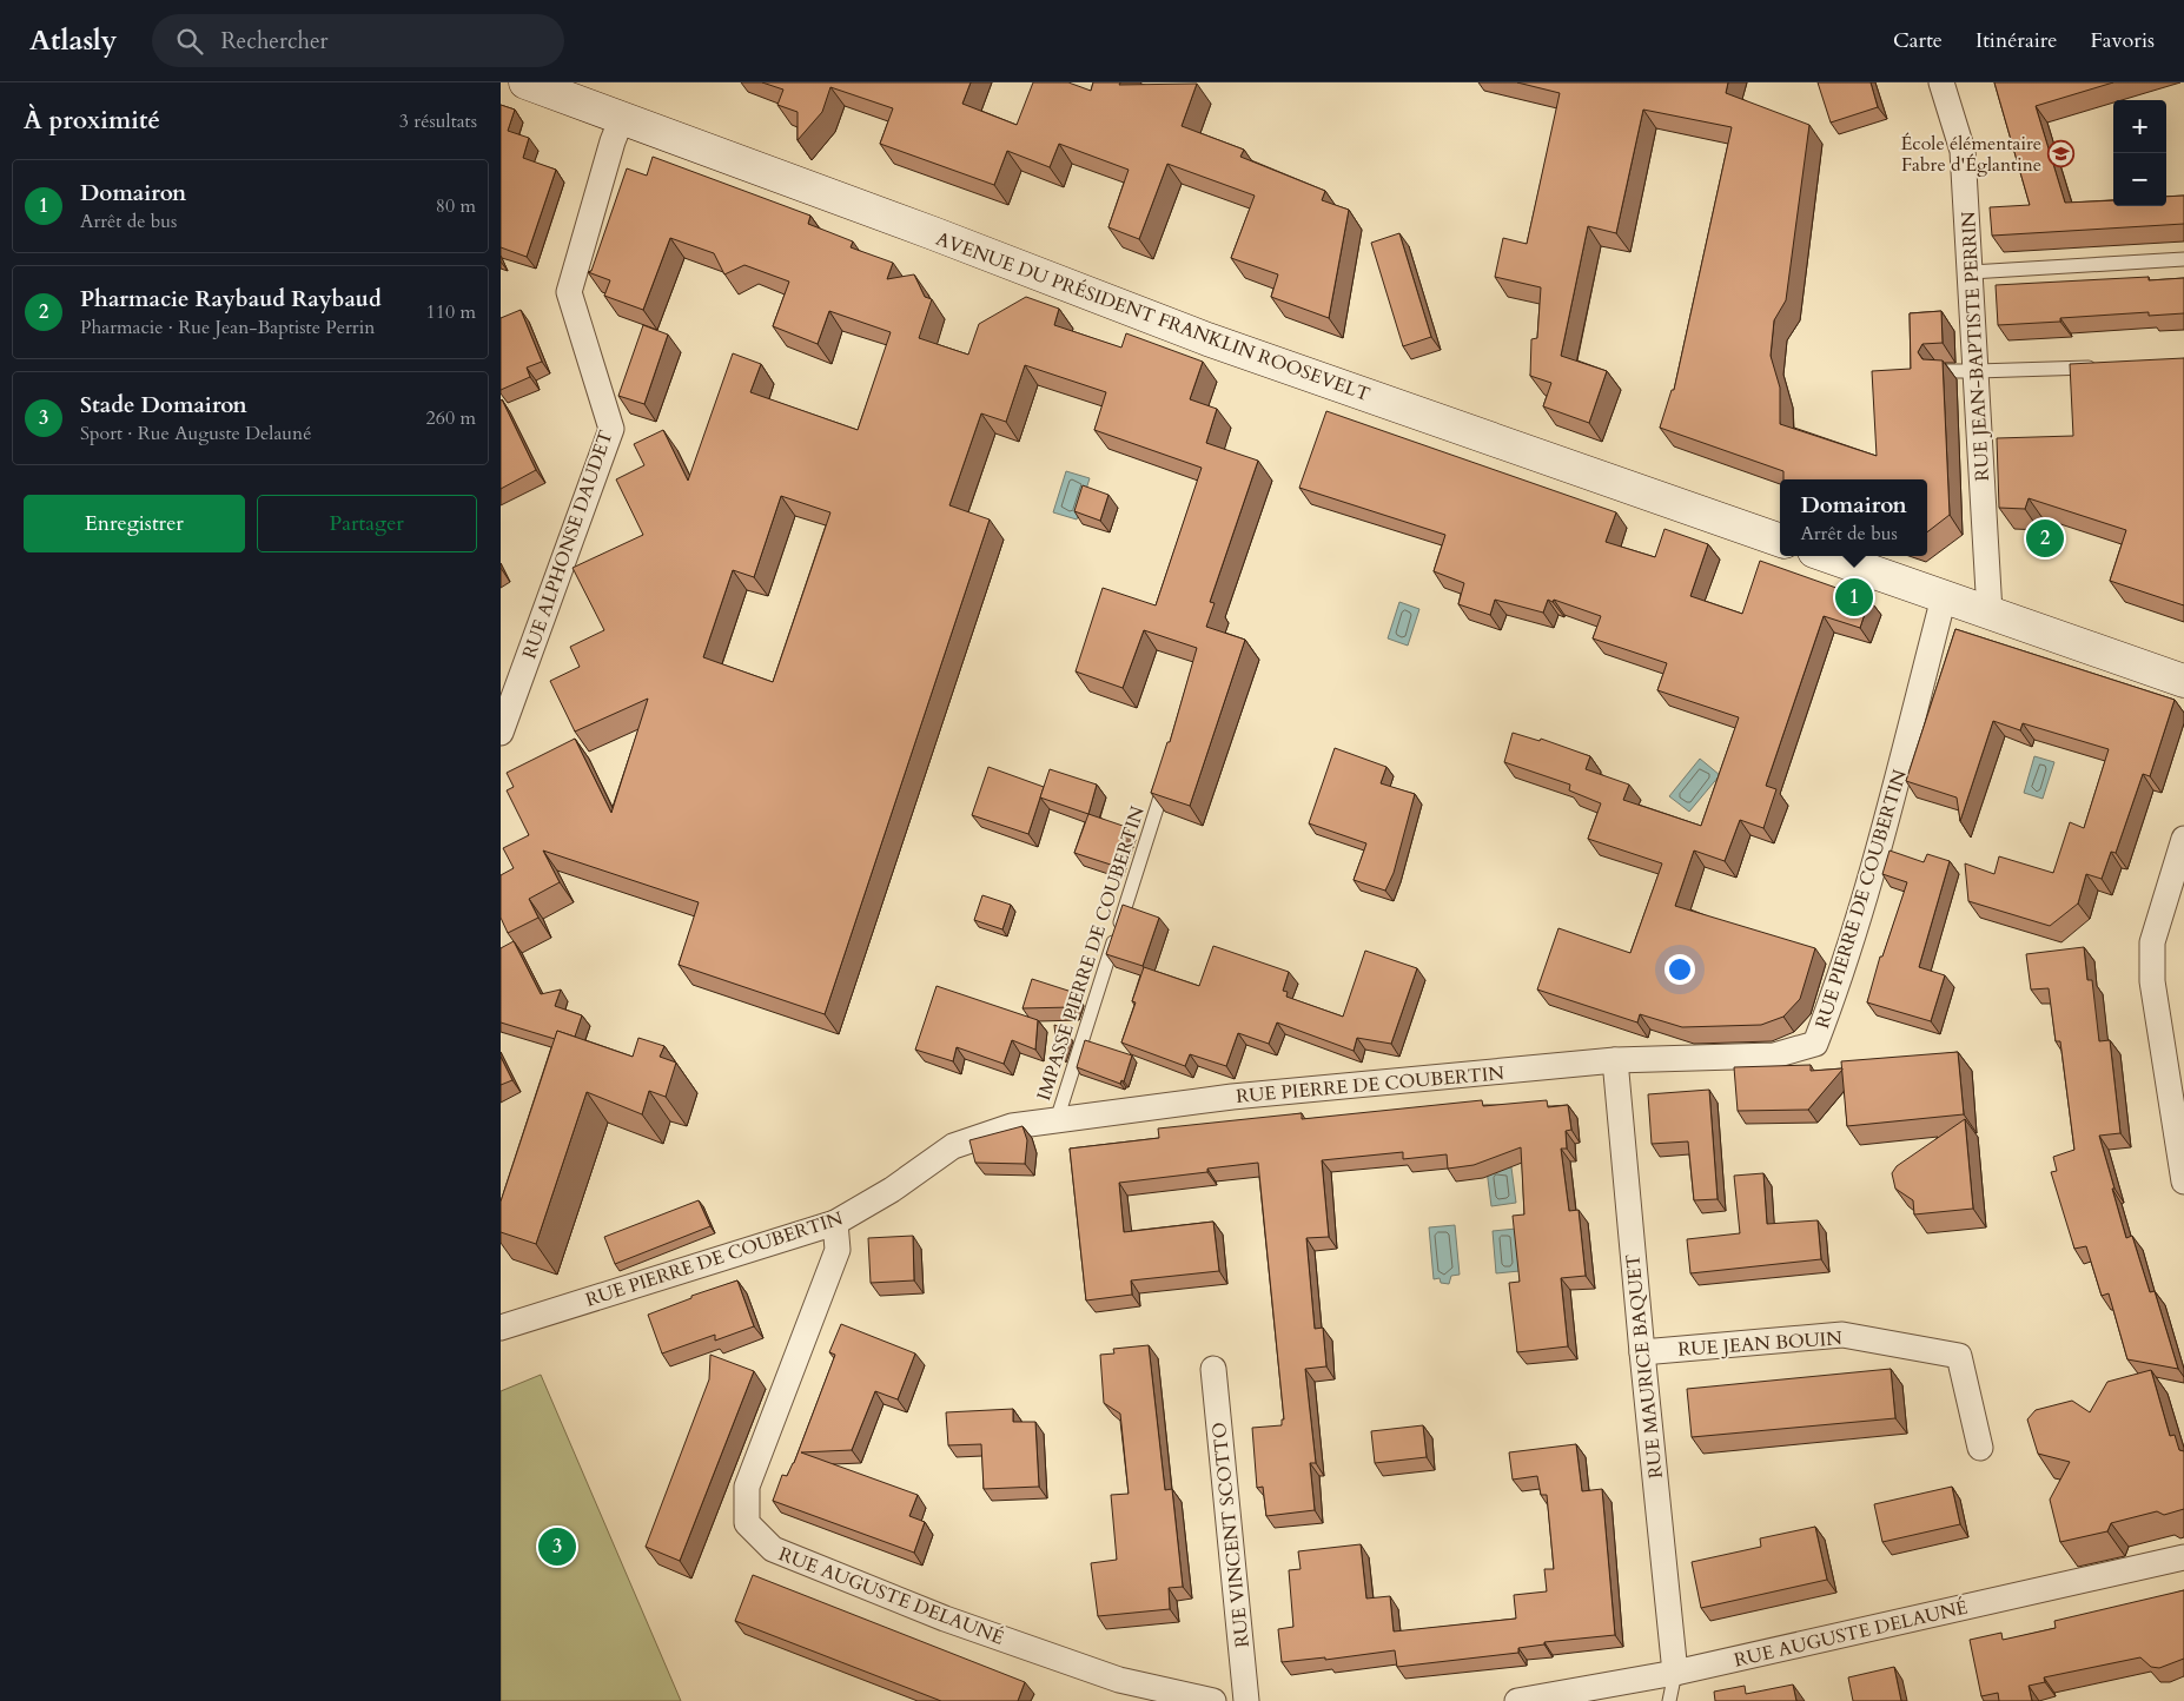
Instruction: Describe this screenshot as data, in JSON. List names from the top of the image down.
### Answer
{
  "streets": {
    "main road": ["AVENUE DU PRÉSIDENT FRANKLIN ROOSEVELT"],
    "street": [
      "RUE JEAN-BAPTISTE PERRIN",
      "RUE ALPHONSE DAUDET",
      "RUE PIERRE DE COUBERTIN",
      "RUE JEAN BOUIN",
      "RUE MAURICE BAQUET",
      "RUE VINCENT SCOTTO",
      "RUE AUGUSTE DELAUNÉ"
    ],
    "lane": ["IMPASSE PIERRE DE COUBERTIN"]
  },
  "crossings": [
    ["AVENUE DU PRÉSIDENT FRANKLIN ROOSEVELT", "RUE ALPHONSE DAUDET"],
    ["RUE PIERRE DE COUBERTIN", "IMPASSE PIERRE DE COUBERTIN"],
    ["RUE PIERRE DE COUBERTIN", "RUE MAURICE BAQUET"],
    ["RUE PIERRE DE COUBERTIN", "RUE AUGUSTE DELAUNÉ"],
    ["RUE JEAN BOUIN", "RUE MAURICE BAQUET"],
    ["RUE MAURICE BAQUET", "RUE AUGUSTE DELAUNÉ"]
  ],
  "places": {
    "school or university": ["École élémentaire Fabre d'Églantine"]
  },
  "page": {
    "header": "Atlasly",
    "search": "Rechercher",
    "nav": ["Carte", "Itinéraire", "Favoris"],
    "heading": ["À proximité", "3 résultats"],
    "map_buttons": ["+", "−"],
    "list": [
      {
        "mark": "1",
        "name": "Domairon",
        "note": "Arrêt de bus",
        "value": "80 m"
      },
      {
        "mark": "2",
        "name": "Pharmacie Raybaud Raybaud",
        "note": "Pharmacie · Rue Jean-Baptiste Perrin",
        "value": "110 m"
      },
      {
        "mark": "3",
        "name": "Stade Domairon",
        "note": "Sport · Rue Auguste Delauné",
        "value": "260 m"
      }
    ],
    "buttons": ["Enregistrer", "Partager"],
    "popup": ["Domairon", "Arrêt de bus"],
    "pins": ["2", "1", "3"]
  }
}
